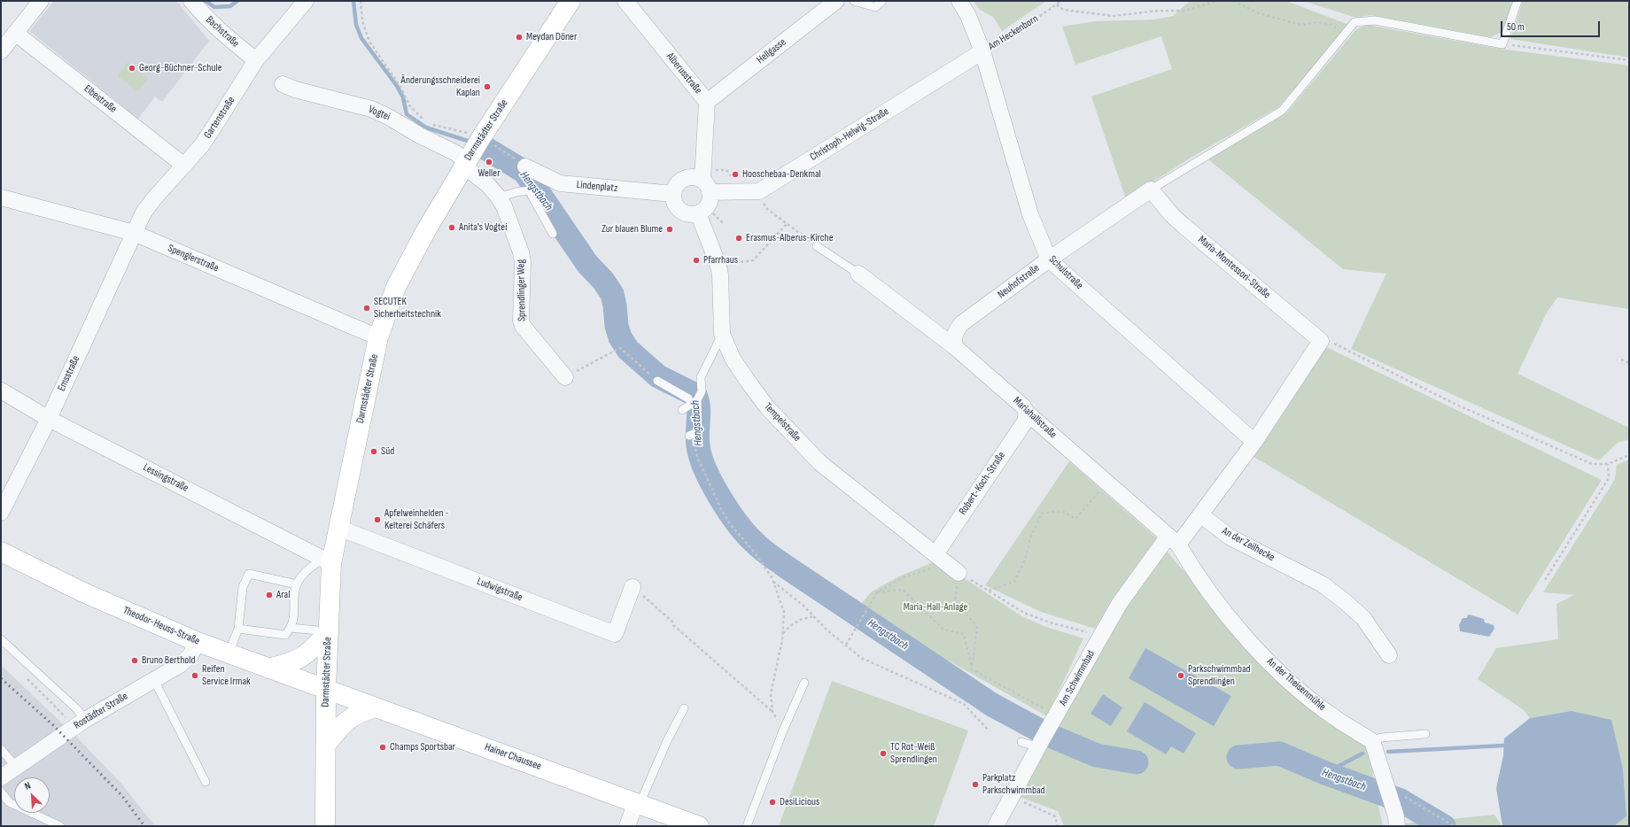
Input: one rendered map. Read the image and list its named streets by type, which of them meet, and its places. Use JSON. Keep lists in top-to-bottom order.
{
  "streets": {
    "street": [
      "Bachstraße",
      "Hellgasse",
      "Alberusstraße",
      "Elbestraße",
      "Vogtei",
      "Gartenstraße",
      "Darmstädter Straße",
      "Christoph-Helwig-Straße",
      "Lindenplatz",
      "Spenglerstraße",
      "Maria-Montessori-Straße",
      "Schulstraße",
      "Neuhofstraße",
      "Sprendlinger Weg",
      "Emsstraße",
      "Mariahallstraße",
      "Tempelstraße",
      "Lessingstraße",
      "Robert-Koch-Straße",
      "An der Zeilhecke",
      "Ludwigstraße",
      "Theodor-Heuss-Straße",
      "Am Schwimmbad",
      "An der Theisenmühle",
      "Rostädter Straße",
      "Hainer Chaussee"
    ],
    "path": ["Am Heckenborn"]
  },
  "crossings": [
    ["Bachstraße", "Gartenstraße"],
    ["Am Heckenborn", "Christoph-Helwig-Straße"],
    ["Am Heckenborn", "Schulstraße"],
    ["Hellgasse", "Alberusstraße"],
    ["Alberusstraße", "Christoph-Helwig-Straße"],
    ["Alberusstraße", "Lindenplatz"],
    ["Alberusstraße", "Tempelstraße"],
    ["Elbestraße", "Gartenstraße"],
    ["Vogtei", "Darmstädter Straße"],
    ["Vogtei", "Sprendlinger Weg"],
    ["Gartenstraße", "Spenglerstraße"],
    ["Gartenstraße", "Emsstraße"],
    ["Darmstädter Straße", "Spenglerstraße"],
    ["Darmstädter Straße", "Sprendlinger Weg"],
    ["Darmstädter Straße", "Lessingstraße"],
    ["Darmstädter Straße", "Ludwigstraße"],
    ["Darmstädter Straße", "Theodor-Heuss-Straße"],
    ["Darmstädter Straße", "Hainer Chaussee"],
    ["Christoph-Helwig-Straße", "Lindenplatz"],
    ["Christoph-Helwig-Straße", "Schulstraße"],
    ["Christoph-Helwig-Straße", "Tempelstraße"],
    ["Lindenplatz", "Tempelstraße"],
    ["Spenglerstraße", "Emsstraße"],
    ["Maria-Montessori-Straße", "Neuhofstraße"],
    ["Schulstraße", "Neuhofstraße"],
    ["Neuhofstraße", "Mariahallstraße"],
    ["Emsstraße", "Lessingstraße"],
    ["Mariahallstraße", "Robert-Koch-Straße"],
    ["Mariahallstraße", "Am Schwimmbad"],
    ["Mariahallstraße", "An der Theisenmühle"],
    ["Tempelstraße", "Robert-Koch-Straße"],
    ["Theodor-Heuss-Straße", "Rostädter Straße"],
    ["Theodor-Heuss-Straße", "Hainer Chaussee"],
    ["Am Schwimmbad", "An der Theisenmühle"]
  ],
  "water": ["Hengstbach"],
  "parks": ["Maria-Hall-Anlage"],
  "places": [
    "Meydan Döner",
    "Georg-Büchner-Schule",
    "Änderungsschneiderei Kaplan",
    "Weller",
    "Hooschebaa-Denkmal",
    "Anita's Vogtei",
    "Zur blauen Blume",
    "Erasmus-Alberus-Kirche",
    "Pfarrhaus",
    "SECUTEK Sicherheitstechnik",
    "Süd",
    "Apfelweinhelden - Kelterei Schäfers",
    "Aral",
    "Bruno Berthold",
    "Reifen Service Irmak",
    "Parkschwimmbad Sprendlingen",
    "Champs Sportsbar",
    "TC Rot-Weiß Sprendlingen",
    "Parkplatz Parkschwimmbad",
    "DesiLicious"
  ],
  "scale_bar": "50 m",
  "north": "top left"
}
